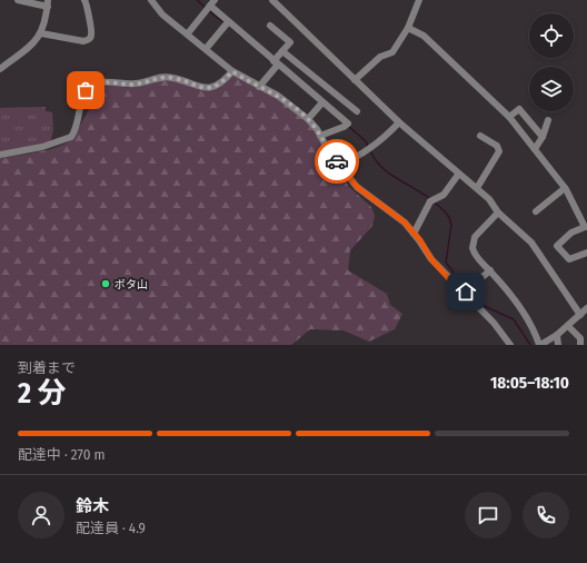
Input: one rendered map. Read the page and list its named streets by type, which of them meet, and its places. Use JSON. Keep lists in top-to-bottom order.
{
  "places": ["ボタ山"],
  "page": {
    "heading": ["2 分", "到着まで", "18:05–18:10"],
    "panel": ["鈴木", "配達員 · 4.9"],
    "bar": "配達中 · 270 m"
  }
}
